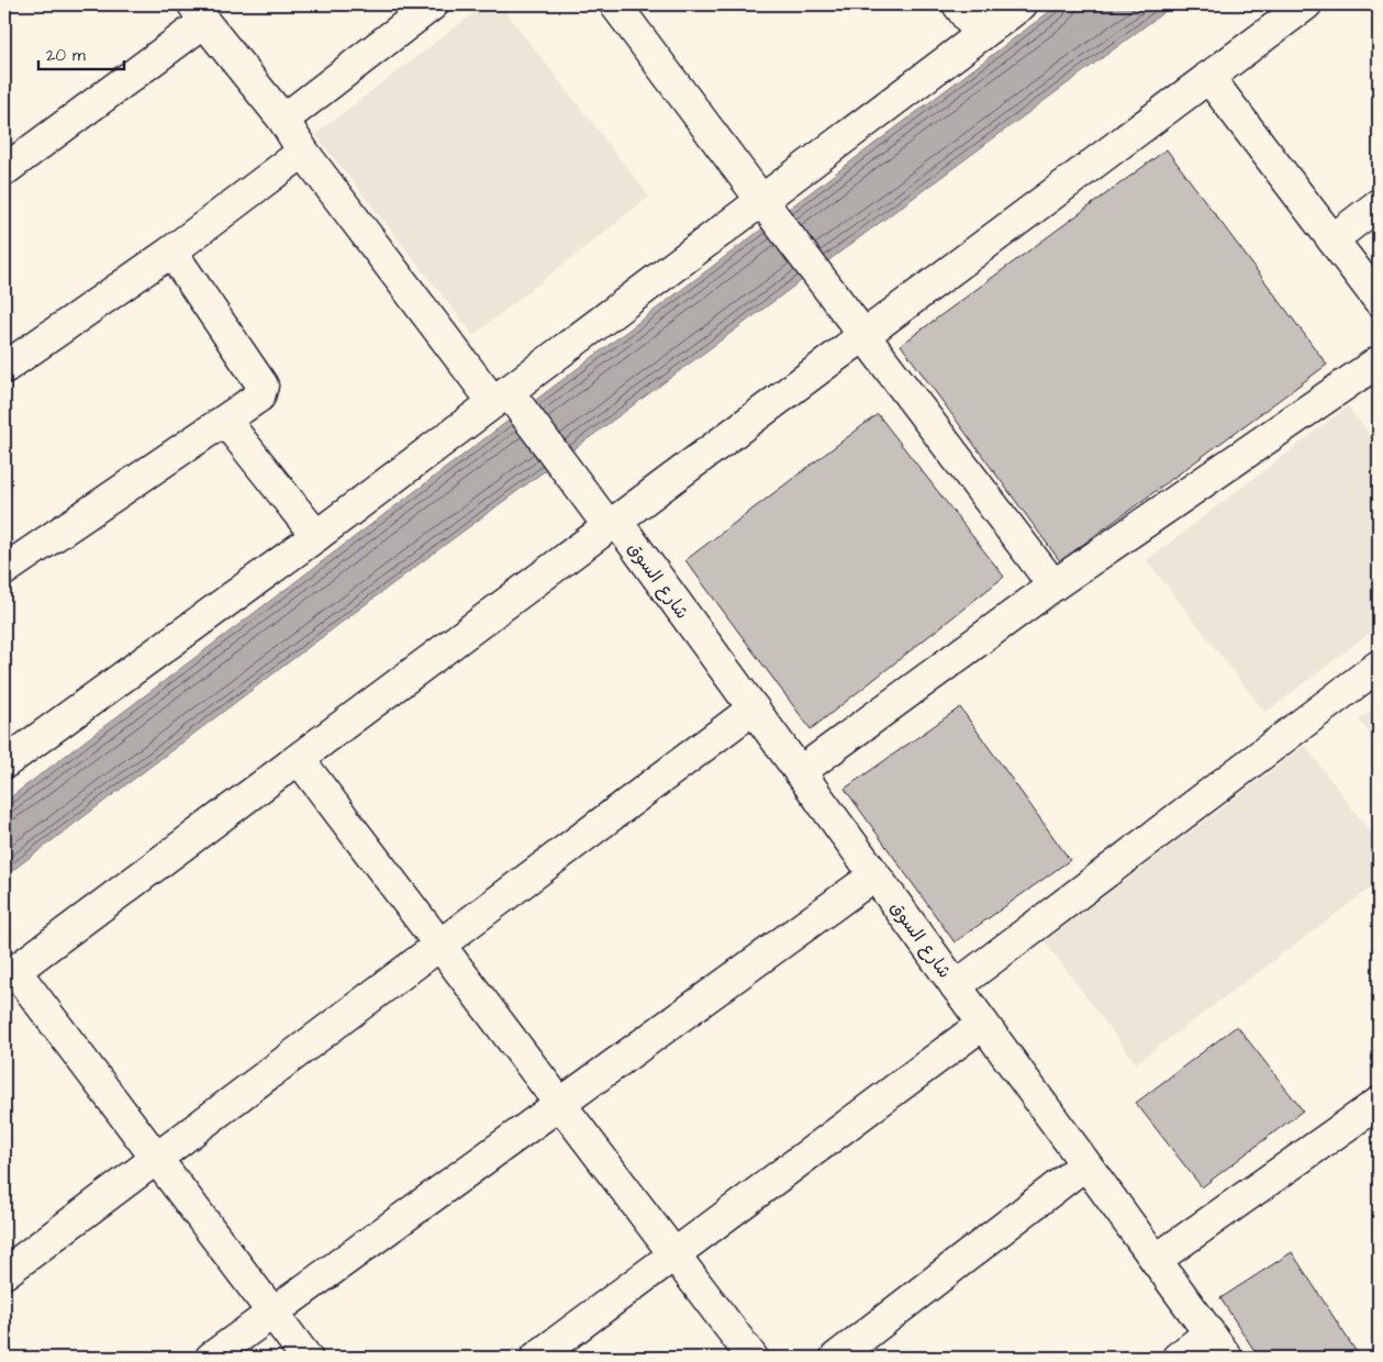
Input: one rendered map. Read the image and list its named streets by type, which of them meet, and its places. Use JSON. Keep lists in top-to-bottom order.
{
  "streets": {
    "street": ["شارع السوق"]
  },
  "scale_bar": "20 m"
}
